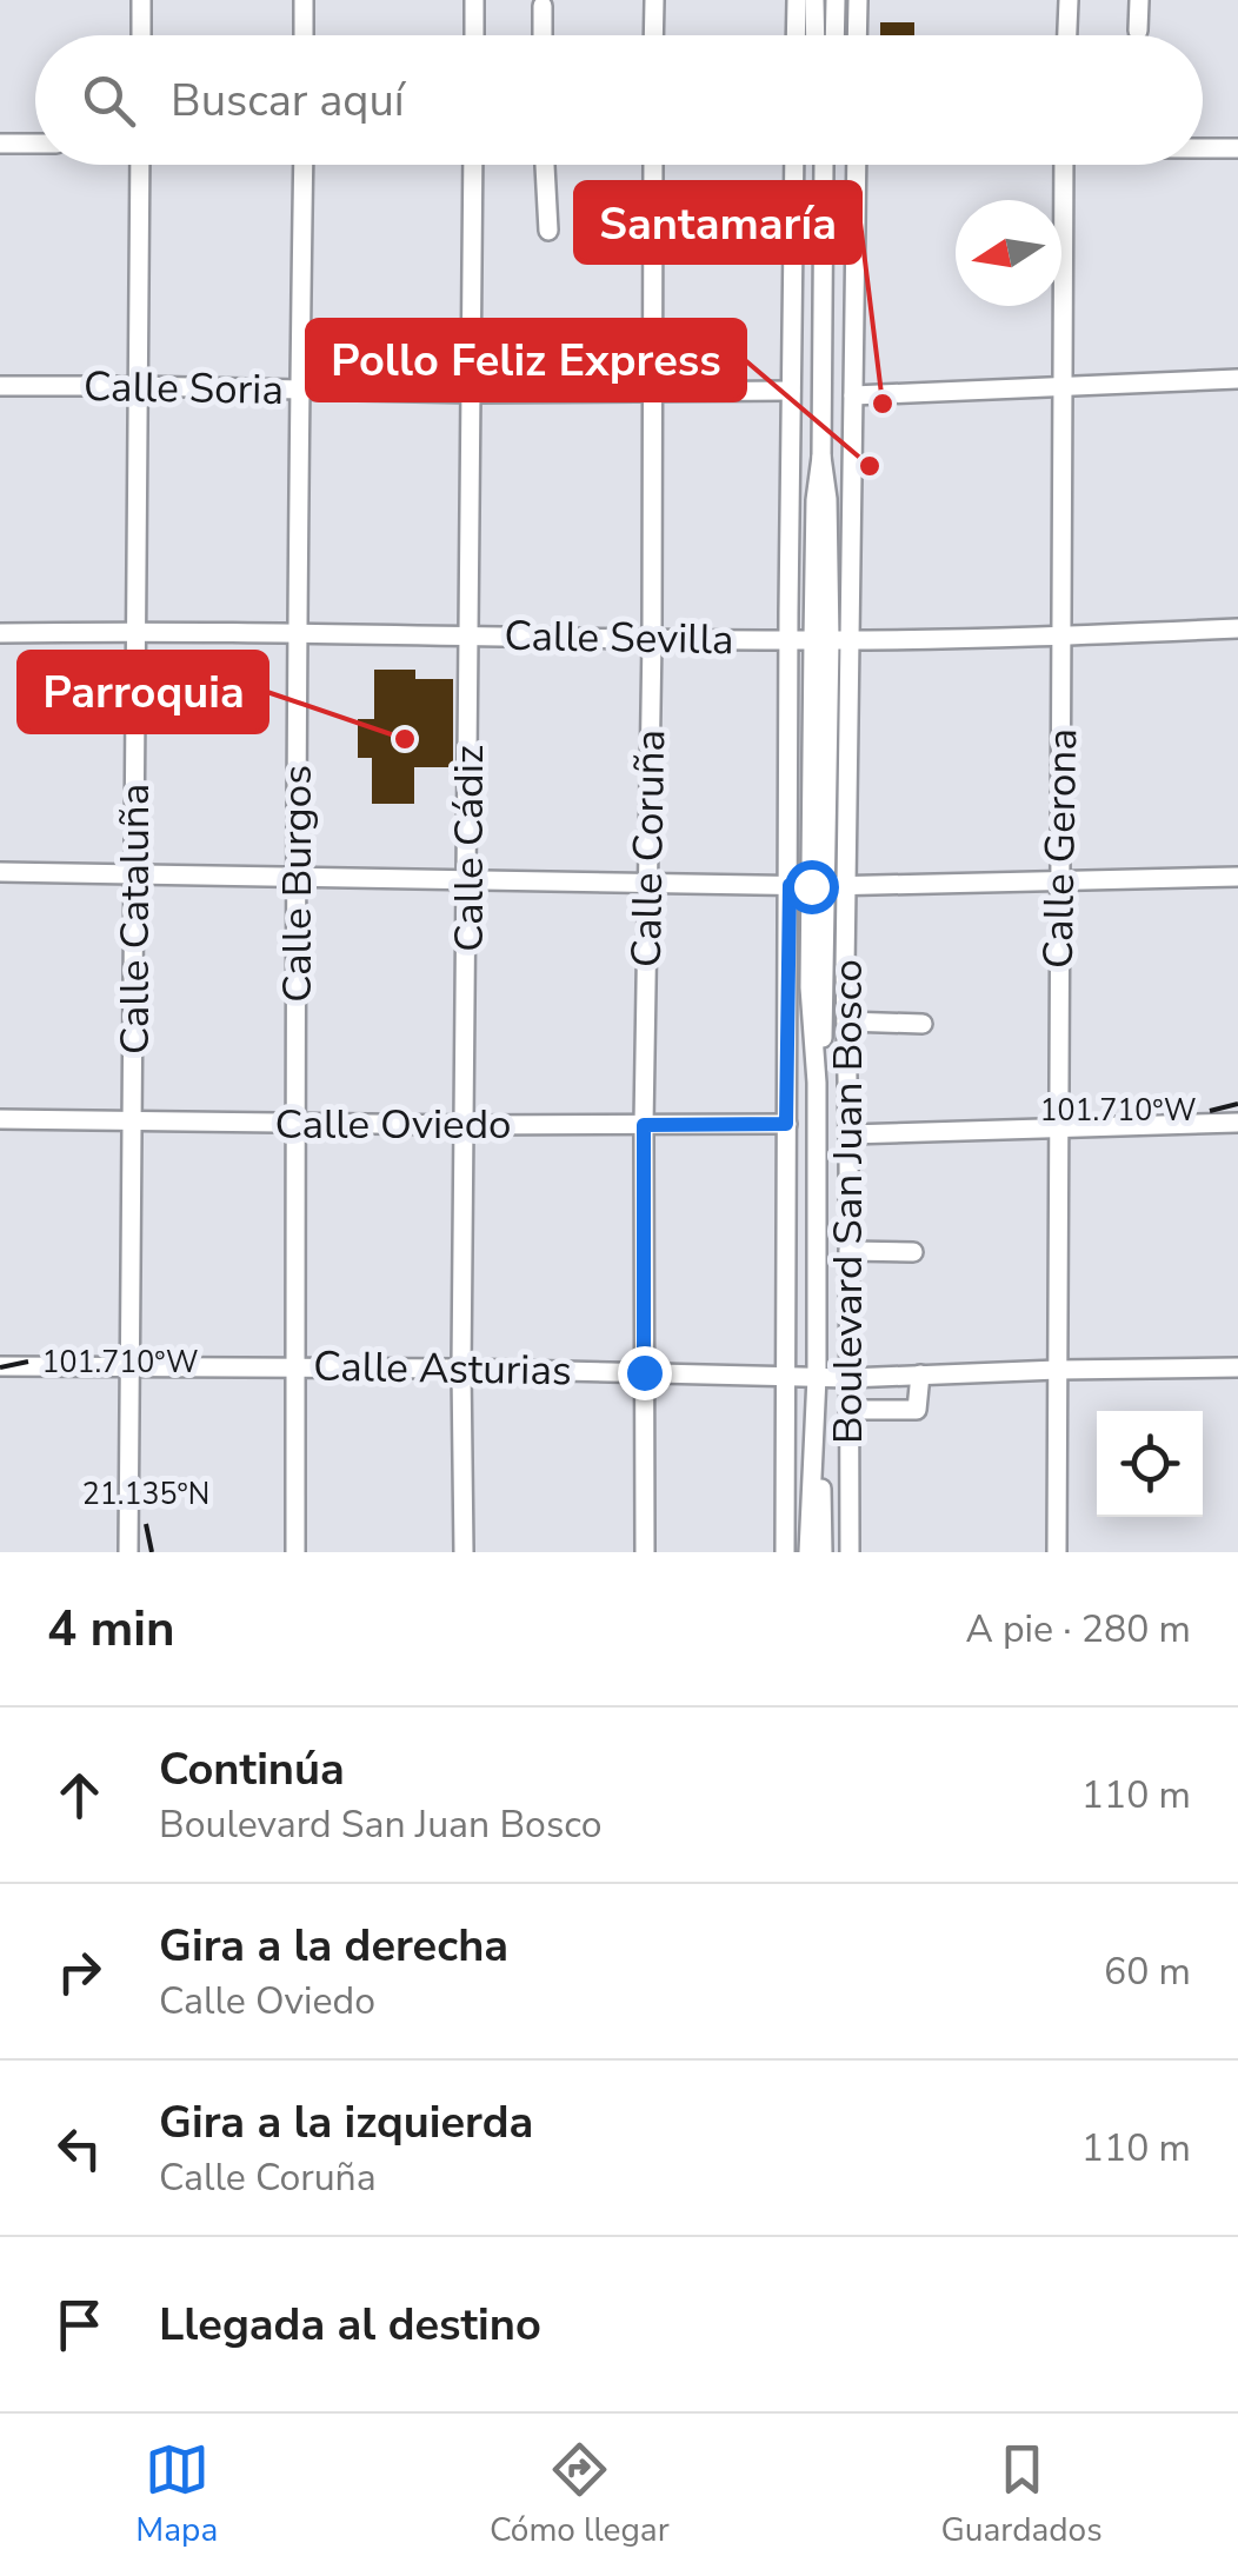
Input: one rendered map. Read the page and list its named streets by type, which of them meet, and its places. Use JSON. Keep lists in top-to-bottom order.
{
  "streets": {
    "street": [
      "Calle Soria",
      "Calle Sevilla",
      "Calle Cádiz",
      "Calle Coruña",
      "Calle Gerona",
      "Calle Burgos",
      "Calle Cataluña",
      "Calle Oviedo",
      "Boulevard San Juan Bosco",
      "Calle Asturias"
    ]
  },
  "crossings": [
    ["Calle Soria", "Calle Cádiz"],
    ["Calle Soria", "Calle Coruña"],
    ["Calle Soria", "Calle Burgos"],
    ["Calle Soria", "Calle Cataluña"],
    ["Calle Soria", "Boulevard San Juan Bosco"],
    ["Calle Sevilla", "Calle Cádiz"],
    ["Calle Sevilla", "Calle Coruña"],
    ["Calle Sevilla", "Calle Gerona"],
    ["Calle Sevilla", "Calle Burgos"],
    ["Calle Sevilla", "Calle Cataluña"],
    ["Calle Sevilla", "Boulevard San Juan Bosco"],
    ["Calle Cádiz", "Calle Oviedo"],
    ["Calle Cádiz", "Calle Asturias"],
    ["Calle Coruña", "Calle Oviedo"],
    ["Calle Coruña", "Calle Asturias"],
    ["Calle Gerona", "Calle Asturias"],
    ["Calle Burgos", "Calle Oviedo"],
    ["Calle Burgos", "Calle Asturias"],
    ["Calle Cataluña", "Calle Oviedo"],
    ["Calle Cataluña", "Calle Asturias"],
    ["Calle Oviedo", "Boulevard San Juan Bosco"],
    ["Boulevard San Juan Bosco", "Calle Asturias"]
  ],
  "places": ["Santamaría", "Pollo Feliz Express", "Parroquia"],
  "north": "left",
  "page": {
    "search": "Buscar aquí",
    "heading": ["4 min", "A pie · 280 m"],
    "list": [
      ["Continúa", "Boulevard San Juan Bosco", "110 m"],
      ["Gira a la derecha", "Calle Oviedo", "60 m"],
      ["Gira a la izquierda", "Calle Coruña", "110 m"],
      "Llegada al destino"
    ],
    "nav": ["Mapa", "Cómo llegar", "Guardados"]
  },
  "coordinates": ["101.710°W", "21.135°N"]
}
